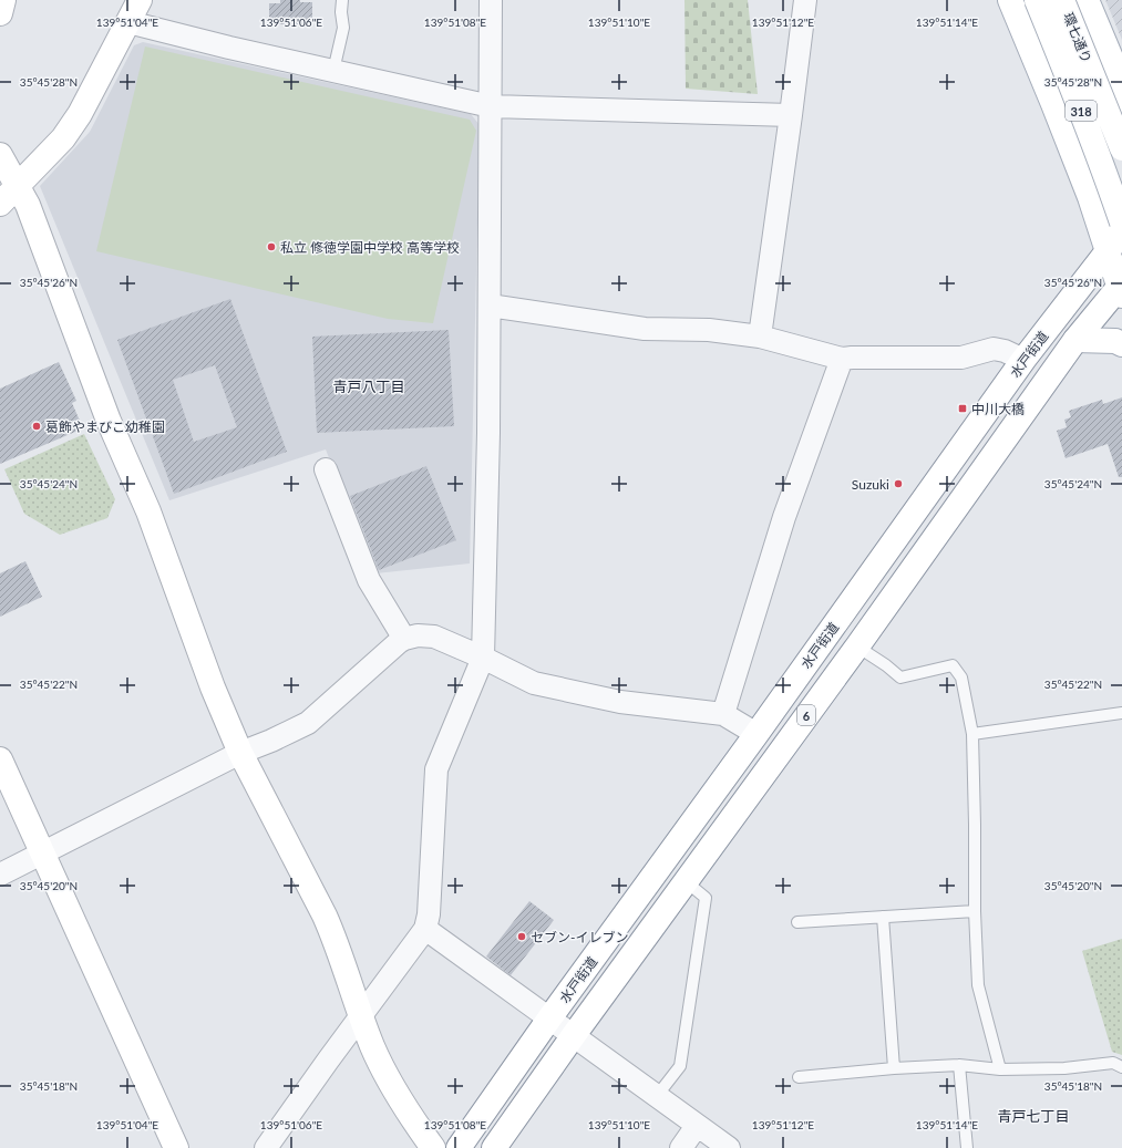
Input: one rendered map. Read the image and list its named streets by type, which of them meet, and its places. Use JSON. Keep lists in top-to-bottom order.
{
  "streets": {
    "main road": [
      "環七通り",
      "318",
      "水戸街道",
      "6"
    ]
  },
  "districts": ["青戸八丁目", "青戸七丁目"],
  "places": {
    "other": [
      "私立 修徳学園中学校 高等学校",
      "葛飾やまびこ幼稚園",
      "Suzuki",
      "セブン-イレブン"
    ],
    "transit": ["中川大橋"]
  },
  "coordinates": [
    "139°51'04\"E",
    "139°51'06\"E",
    "139°51'08\"E",
    "139°51'10\"E",
    "139°51'12\"E",
    "139°51'14\"E",
    "35°45'28\"N",
    "35°45'26\"N",
    "35°45'24\"N",
    "35°45'22\"N",
    "35°45'20\"N",
    "35°45'18\"N"
  ]
}
